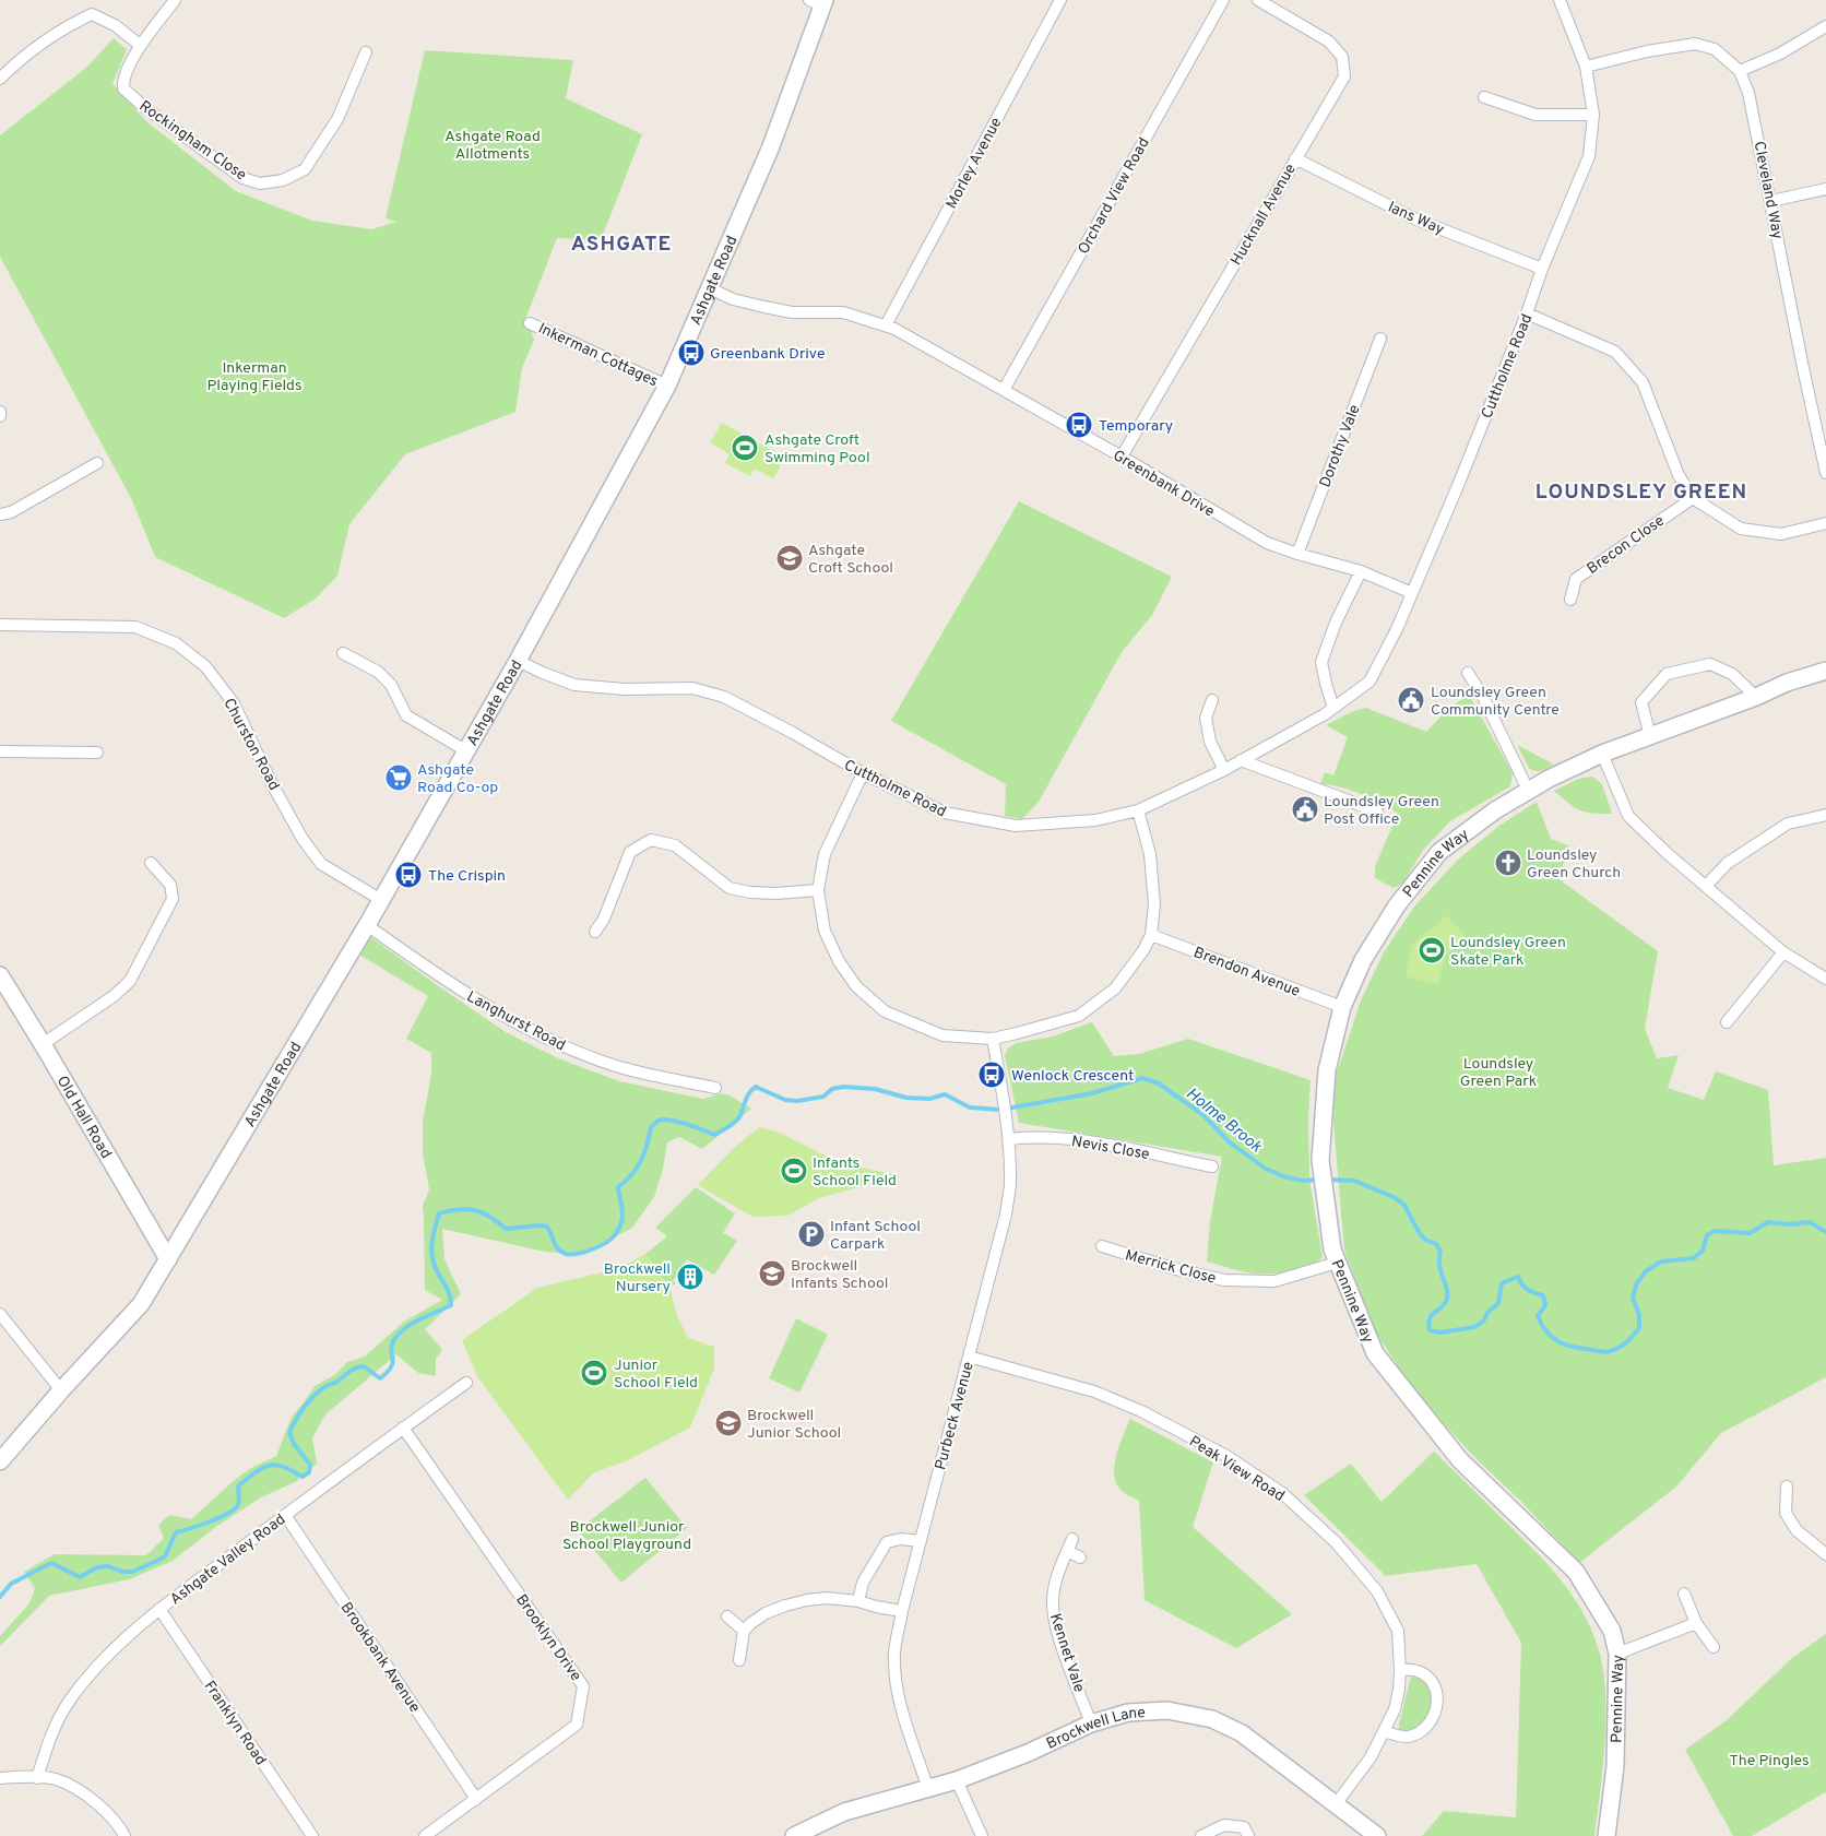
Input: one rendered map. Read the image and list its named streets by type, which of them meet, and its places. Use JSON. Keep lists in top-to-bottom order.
{
  "streets": {
    "street": [
      "Rockingham Close",
      "Morley Avenue",
      "Cleveland Way",
      "Orchard View Road",
      "Hucknall Avenue",
      "Ians Way",
      "Ashgate Road",
      "Inkerman Cottages",
      "Cuttholme Road",
      "Dorothy Vale",
      "Greenbank Drive",
      "Brecon Close",
      "Churston Road",
      "Pennine Way",
      "Brendon Avenue",
      "Langhurst Road",
      "Old Hall Road",
      "Nevis Close",
      "Merrick Close",
      "Purbeck Avenue",
      "Peak View Road",
      "Ashgate Valley Road",
      "Brooklyn Drive",
      "Kennet Vale",
      "Brookbank Avenue",
      "Franklyn Road",
      "Brockwell Lane"
    ]
  },
  "crossings": [
    ["Morley Avenue", "Greenbank Drive"],
    ["Cleveland Way", "Cuttholme Road"],
    ["Orchard View Road", "Greenbank Drive"],
    ["Hucknall Avenue", "Ians Way"],
    ["Hucknall Avenue", "Greenbank Drive"],
    ["Ians Way", "Cuttholme Road"],
    ["Ashgate Road", "Inkerman Cottages"],
    ["Ashgate Road", "Cuttholme Road"],
    ["Ashgate Road", "Greenbank Drive"],
    ["Ashgate Road", "Churston Road"],
    ["Ashgate Road", "Langhurst Road"],
    ["Ashgate Road", "Old Hall Road"],
    ["Cuttholme Road", "Greenbank Drive"],
    ["Dorothy Vale", "Greenbank Drive"],
    ["Pennine Way", "Brendon Avenue"],
    ["Pennine Way", "Merrick Close"],
    ["Nevis Close", "Purbeck Avenue"],
    ["Purbeck Avenue", "Peak View Road"],
    ["Purbeck Avenue", "Brockwell Lane"],
    ["Peak View Road", "Brockwell Lane"],
    ["Ashgate Valley Road", "Brooklyn Drive"],
    ["Ashgate Valley Road", "Brookbank Avenue"],
    ["Ashgate Valley Road", "Franklyn Road"],
    ["Brooklyn Drive", "Brookbank Avenue"],
    ["Kennet Vale", "Brockwell Lane"]
  ],
  "districts": ["ASHGATE", "LOUNDSLEY GREEN"],
  "water": ["Holme Brook"],
  "parks": [
    "Ashgate Road Allotments",
    "Inkerman Playing Fields",
    "Loundsley Green Park",
    "Brockwell Junior School Playground",
    "The Pingles"
  ],
  "places": {
    "bus stop": [
      "Greenbank Drive",
      "Temporary",
      "The Crispin",
      "Wenlock Crescent"
    ],
    "sports": [
      "Ashgate Croft Swimming Pool",
      "Loundsley Green Skate Park",
      "Infants School FIeld",
      "Junior School FIeld"
    ],
    "school or university": ["Ashgate Croft School", "Brockwell Infants School", "Brockwell Junior School"],
    "public building": ["Loundsley Green Community Centre", "Loundsley Green Post Office"],
    "supermarket": ["Ashgate Road Co-op"],
    "church": ["Loundsley Green Church"],
    "parking": ["Infant School Carpark"],
    "building": ["Brockwell Nursery"]
  }
}
